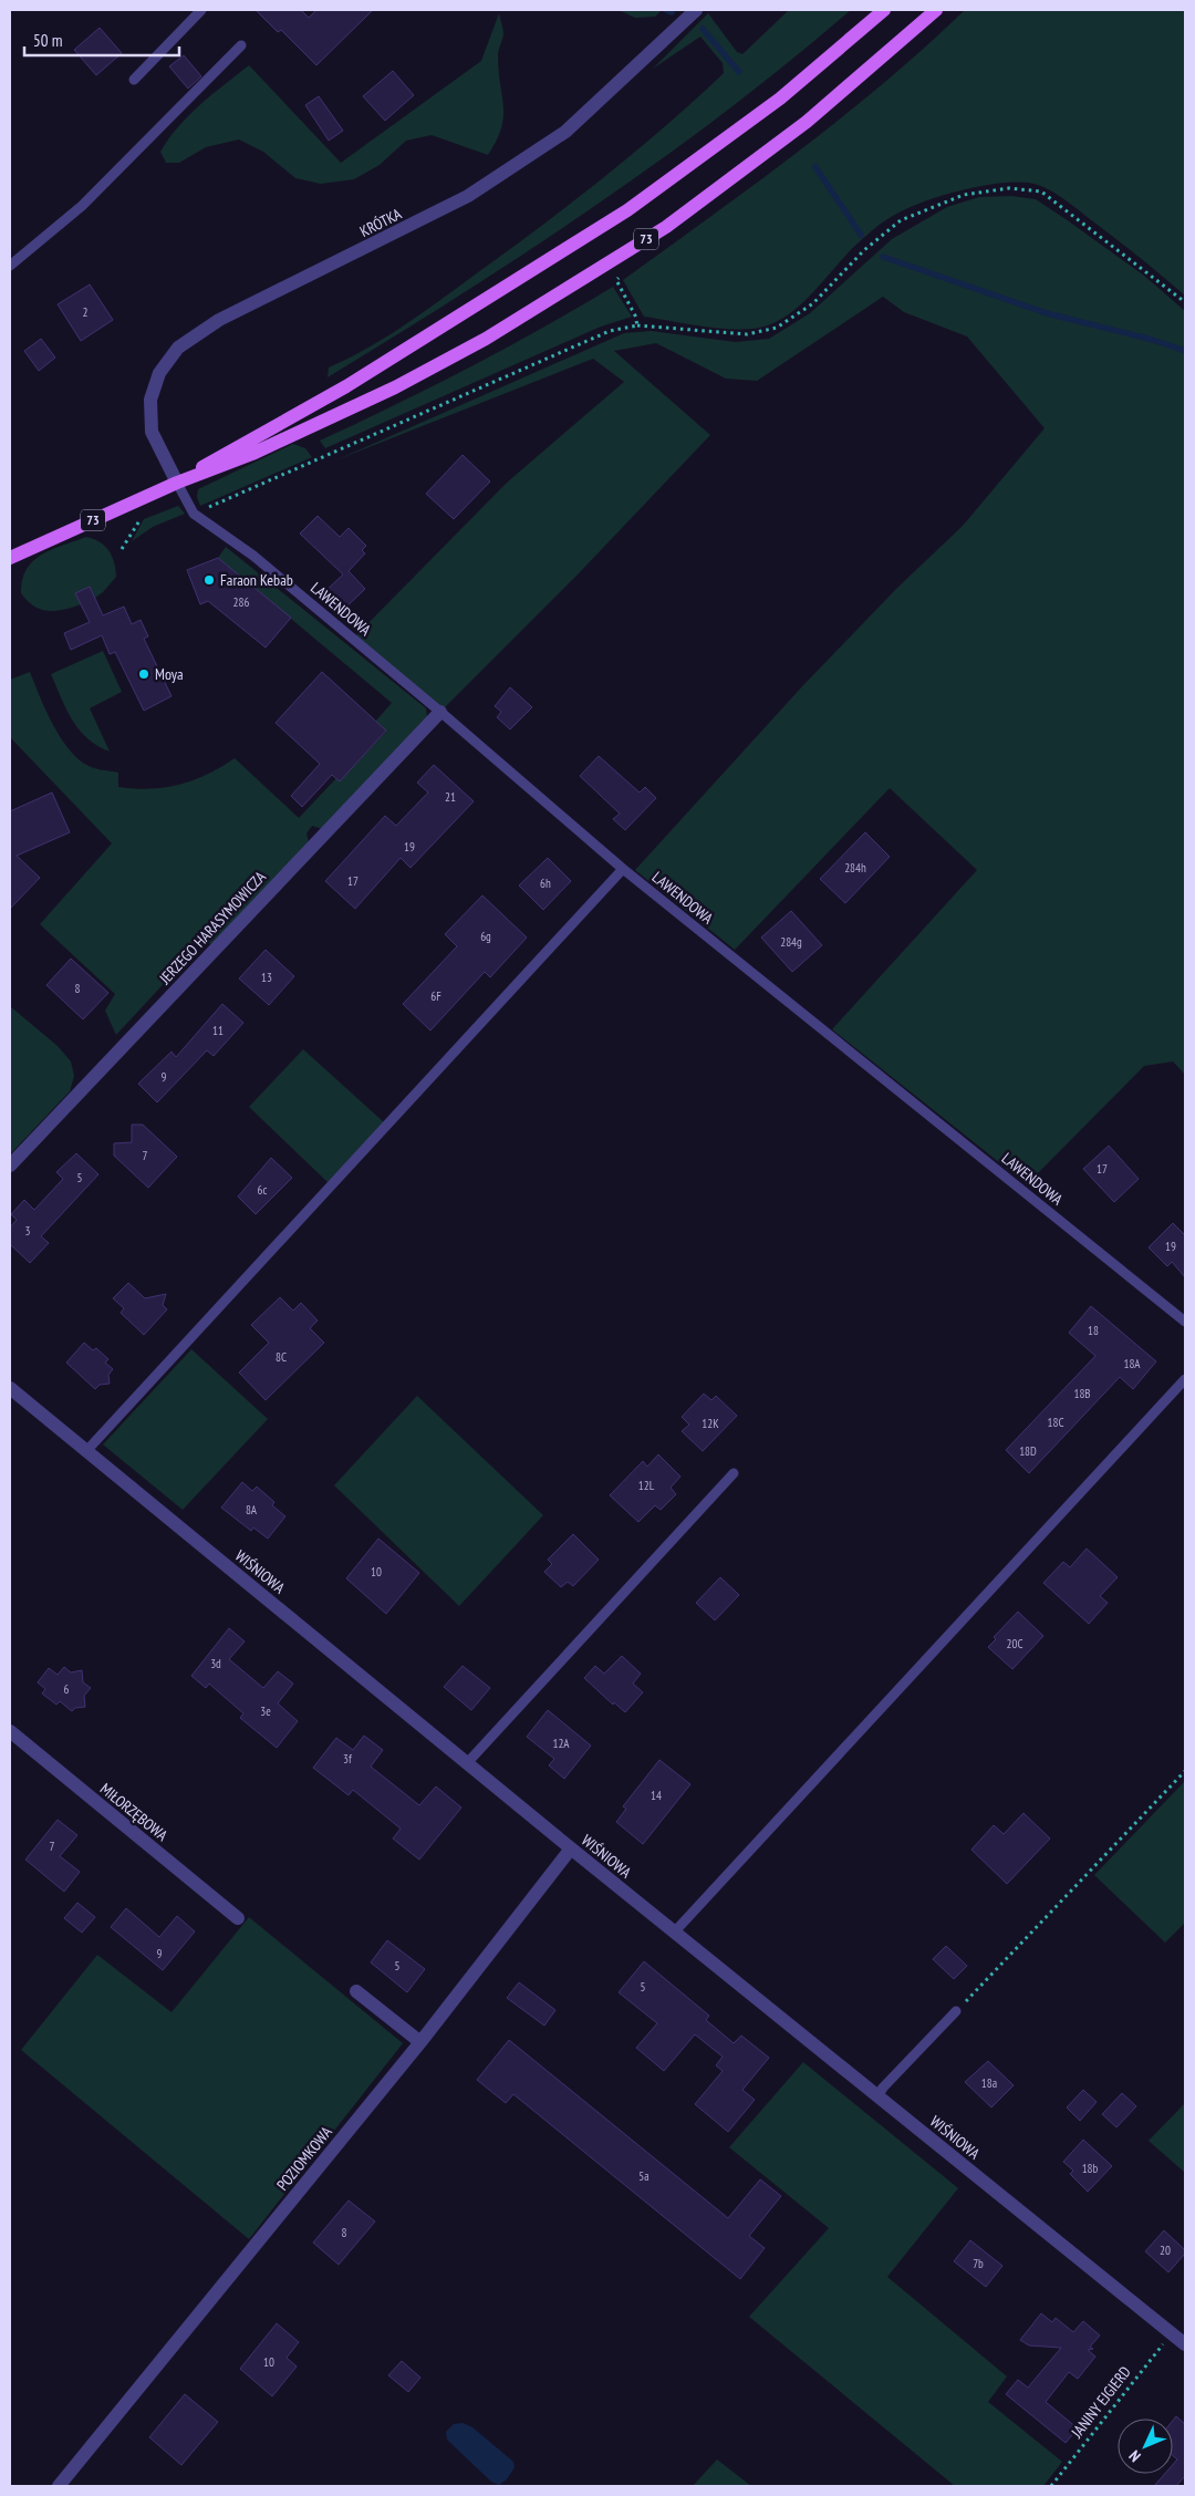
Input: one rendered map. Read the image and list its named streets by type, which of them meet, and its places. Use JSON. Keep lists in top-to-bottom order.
{
  "streets": {
    "main road": ["73"],
    "street": [
      "KRÓTKA",
      "JERZEGO HARASYMOWICZA",
      "WIŚNIOWA",
      "MIŁORZĘBOWA",
      "POZIOMKOWA"
    ],
    "lane": ["LAWENDOWA"],
    "path": ["JANINY EJGIERD"]
  },
  "crossings": [
    ["KRÓTKA", "73"],
    ["KRÓTKA", "LAWENDOWA"],
    ["73", "LAWENDOWA"],
    ["LAWENDOWA", "JERZEGO HARASYMOWICZA"],
    ["WIŚNIOWA", "POZIOMKOWA"],
    ["WIŚNIOWA", "JANINY EJGIERD"]
  ],
  "places": ["Faraon Kebab", "Moya"],
  "house_numbers": [
    "2",
    "286",
    "21",
    "19",
    "284h",
    "17",
    "6h",
    "6g",
    "284g",
    "13",
    "8",
    "6F",
    "11",
    "9",
    "7",
    "17",
    "5",
    "6c",
    "3",
    "19",
    "18",
    "8C",
    "18A",
    "18B",
    "18C",
    "12K",
    "18D",
    "12L",
    "8A",
    "10",
    "20C",
    "3d",
    "6",
    "3e",
    "12A",
    "3f",
    "14",
    "7",
    "9",
    "5",
    "5",
    "18a",
    "18b",
    "5a",
    "8",
    "20",
    "7b",
    "10"
  ],
  "scale_bar": "50 m",
  "north": "bottom left"
}
